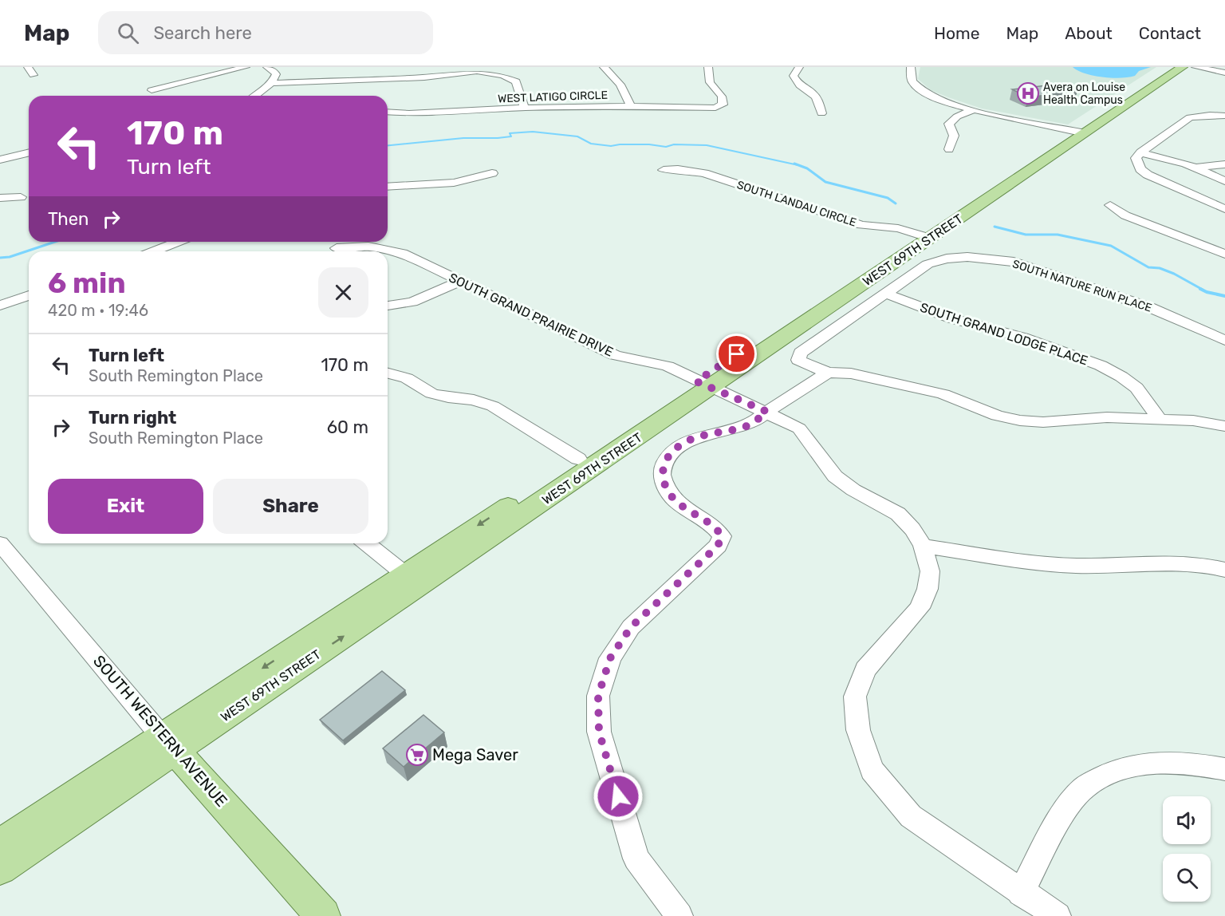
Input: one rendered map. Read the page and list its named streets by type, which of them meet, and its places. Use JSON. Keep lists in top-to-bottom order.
{
  "streets": {
    "main road": ["WEST 69TH STREET", "SOUTH WESTERN AVENUE"],
    "street": [
      "WEST LATIGO CIRCLE",
      "SOUTH LANDAU CIRCLE",
      "SOUTH NATURE RUN PLACE",
      "SOUTH GRAND PRAIRIE DRIVE",
      "SOUTH GRAND LODGE PLACE"
    ]
  },
  "crossings": [
    ["SOUTH LANDAU CIRCLE", "WEST 69TH STREET"],
    ["WEST 69TH STREET", "SOUTH GRAND PRAIRIE DRIVE"],
    ["WEST 69TH STREET", "SOUTH WESTERN AVENUE"],
    ["SOUTH NATURE RUN PLACE", "SOUTH GRAND LODGE PLACE"]
  ],
  "places": {
    "hospital": ["Avera on Louise Health Campus"],
    "supermarket": ["Mega Saver"]
  },
  "page": {
    "header": "Map",
    "search": "Search here",
    "nav": [
      "Home",
      "Map",
      "About",
      "Contact"
    ],
    "turn": ["170 m", "Turn left"],
    "then": "Then",
    "heading": ["6 min", "420 m · 19:46"],
    "list": [
      {
        "name": "Turn left",
        "note": "South Remington Place",
        "value": "170 m"
      },
      {
        "name": "Turn right",
        "note": "South Remington Place",
        "value": "60 m"
      }
    ],
    "buttons": ["Exit", "Share"]
  }
}
